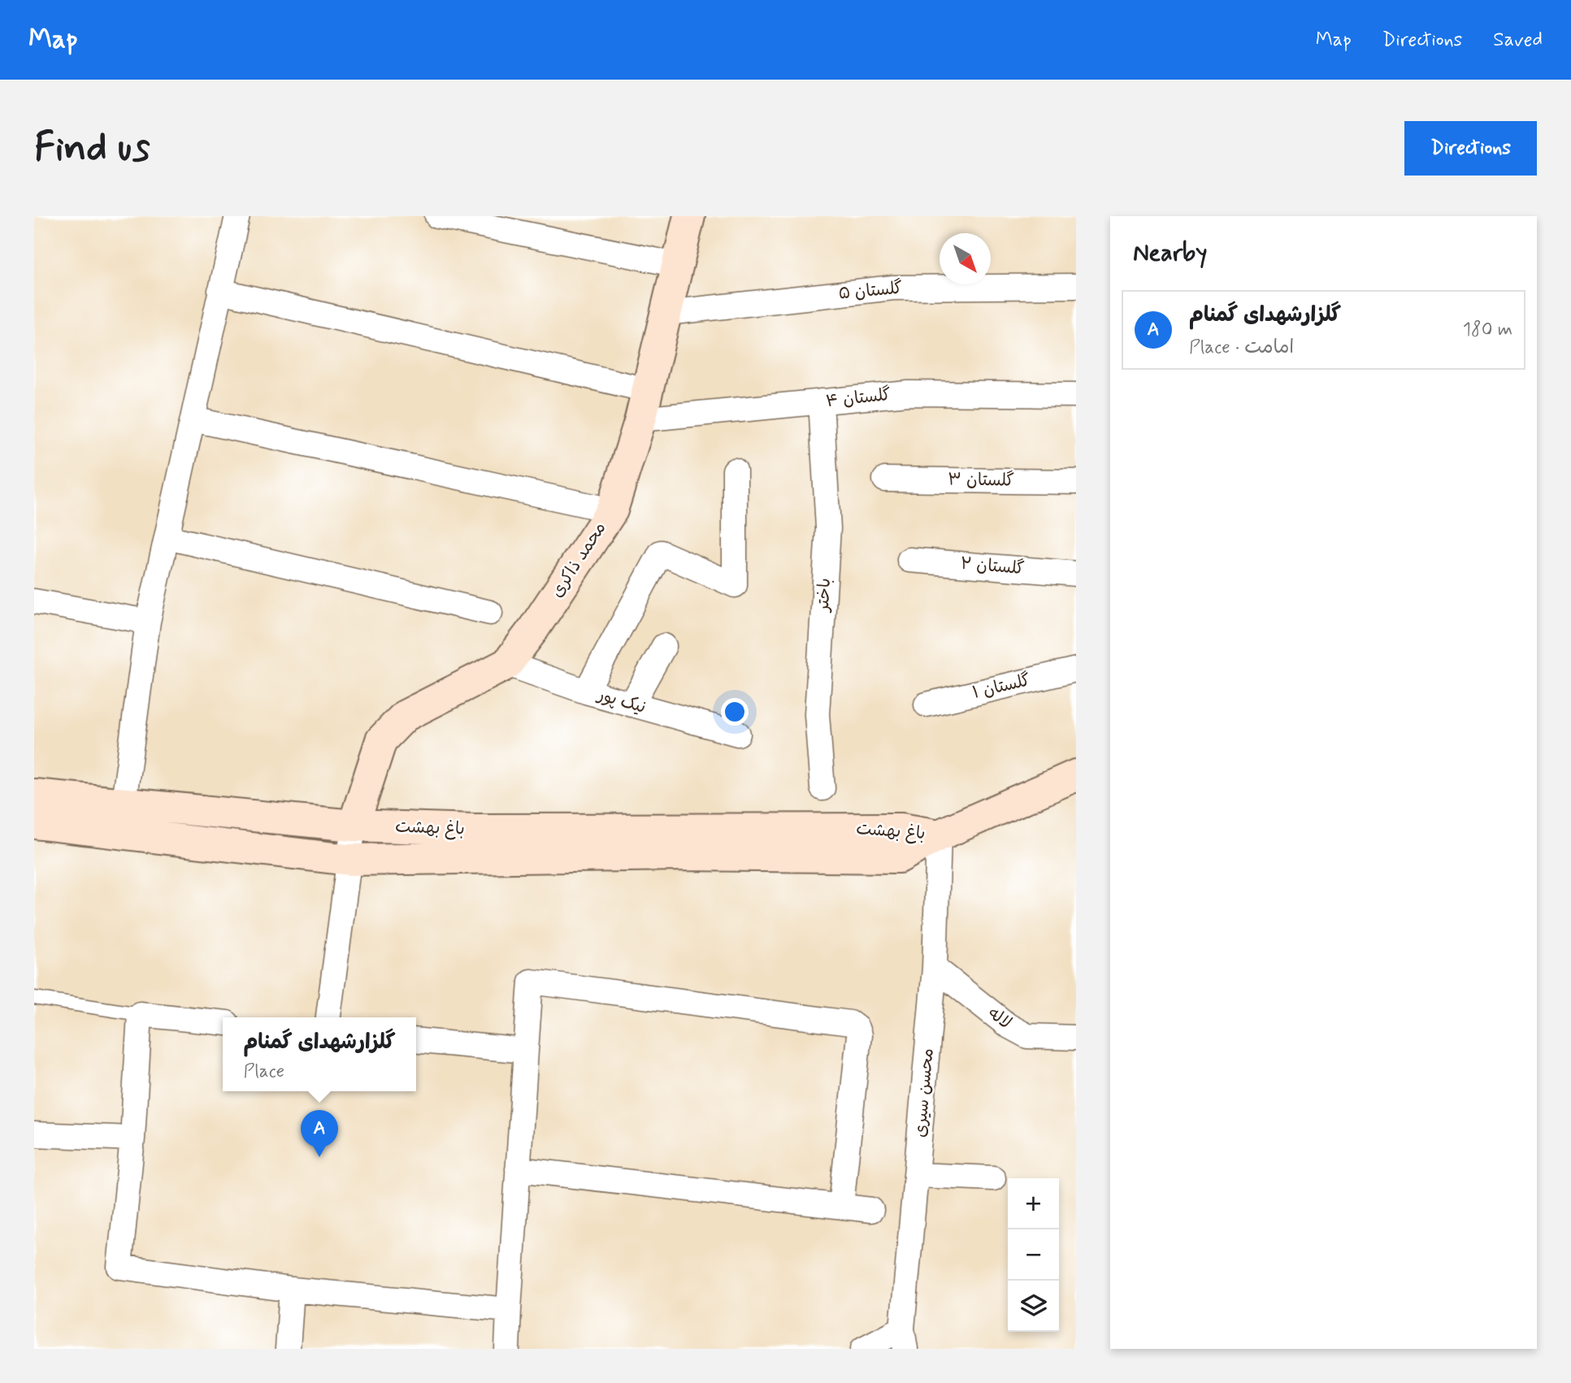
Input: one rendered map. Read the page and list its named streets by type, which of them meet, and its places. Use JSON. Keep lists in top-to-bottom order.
{
  "streets": {
    "street": [
      "گلستان ۵",
      "گلستان ۴",
      "گلستان ۳",
      "محمد ذاکری",
      "گلستان ۲",
      "باختر",
      "گلستان ۱",
      "نیک پور",
      "باغ بهشت",
      "لاله",
      "محسن سیری"
    ]
  },
  "crossings": [
    ["گلستان ۵", "محمد ذاکری"],
    ["گلستان ۴", "محمد ذاکری"],
    ["گلستان ۴", "باختر"],
    ["محمد ذاکری", "نیک پور"],
    ["محمد ذاکری", "باغ بهشت"],
    ["باغ بهشت", "محسن سیری"],
    ["لاله", "محسن سیری"]
  ],
  "north": "bottom right",
  "page": {
    "header": "Map",
    "nav": ["Map", "Directions", "Saved"],
    "buttons": "Directions",
    "title": "Find us",
    "heading": "Nearby",
    "list": [
      {
        "mark": "A",
        "name": "گلزارشهدای گمنام",
        "note": "Place · امامت",
        "value": "180 m"
      }
    ],
    "popup": ["گلزارشهدای گمنام", "Place"],
    "pins": "A",
    "map_buttons": ["+", "−"]
  }
}
